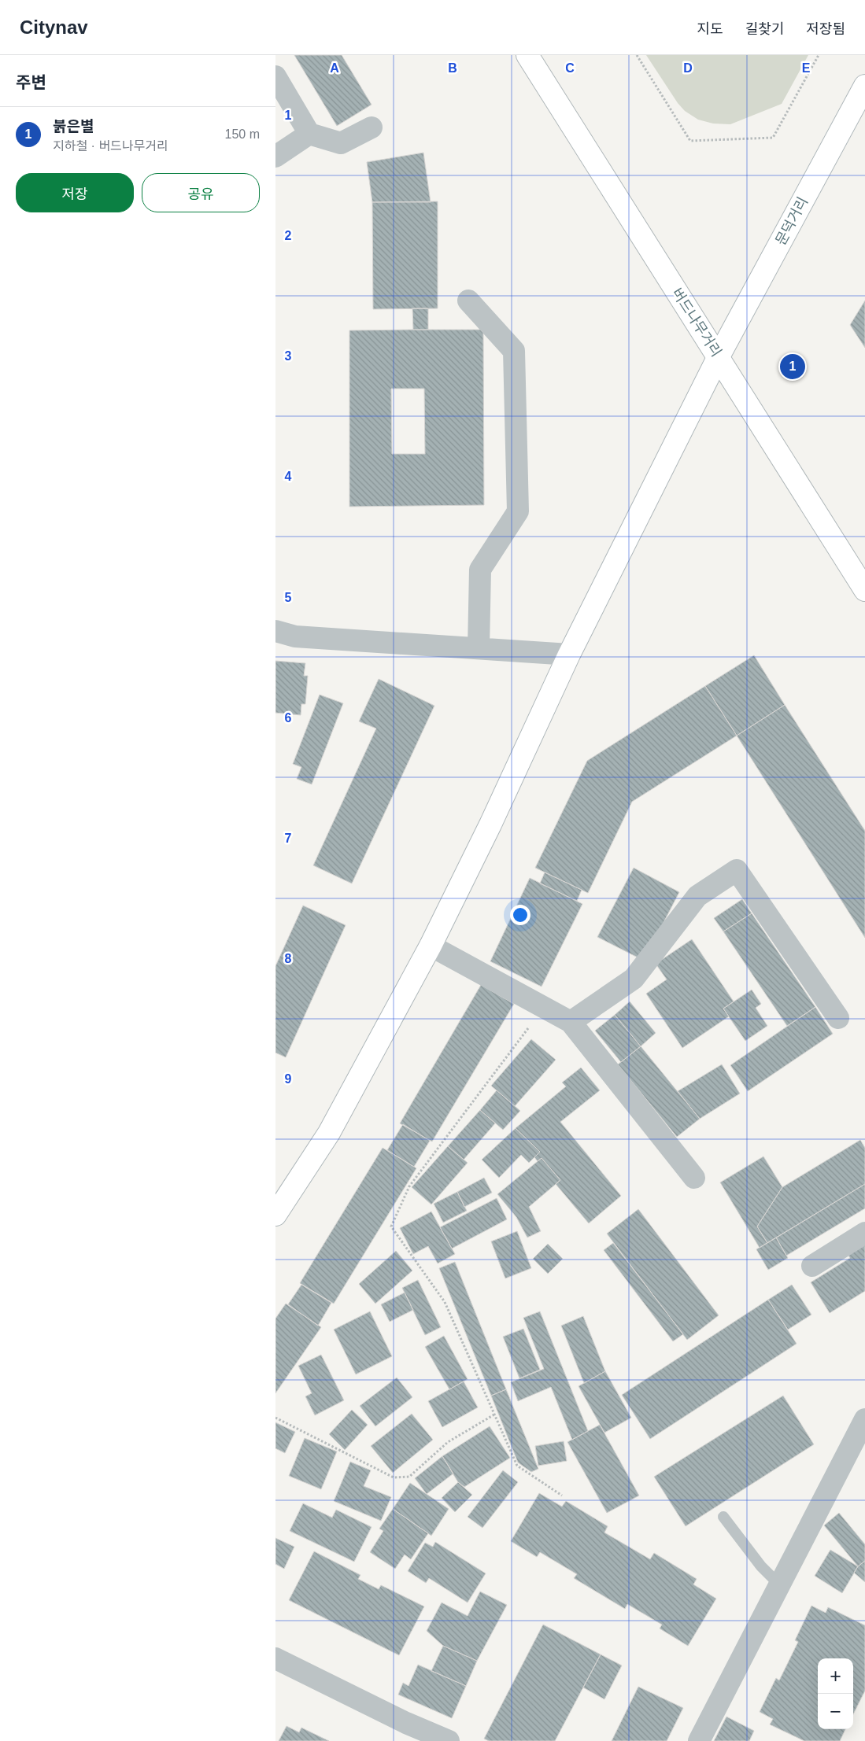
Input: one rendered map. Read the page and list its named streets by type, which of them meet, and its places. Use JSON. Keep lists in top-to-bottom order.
{
  "streets": {
    "main road": ["문덕거리", "버드나무거리"]
  },
  "crossings": [
    ["문덕거리", "버드나무거리"]
  ],
  "page": {
    "header": "Citynav",
    "nav": ["지도", "길찾기", "저장됨"],
    "heading": "주변",
    "list": [
      {
        "mark": "1",
        "name": "붉은별",
        "note": "지하철 · 버드나무거리",
        "value": "150 m"
      }
    ],
    "buttons": ["저장", "공유"],
    "pins": "1",
    "map_buttons": ["+", "−"]
  },
  "grid": {
    "columns": [
      "A",
      "B",
      "C",
      "D",
      "E"
    ],
    "rows": [
      "1",
      "2",
      "3",
      "4",
      "5",
      "6",
      "7",
      "8",
      "9"
    ]
  }
}
